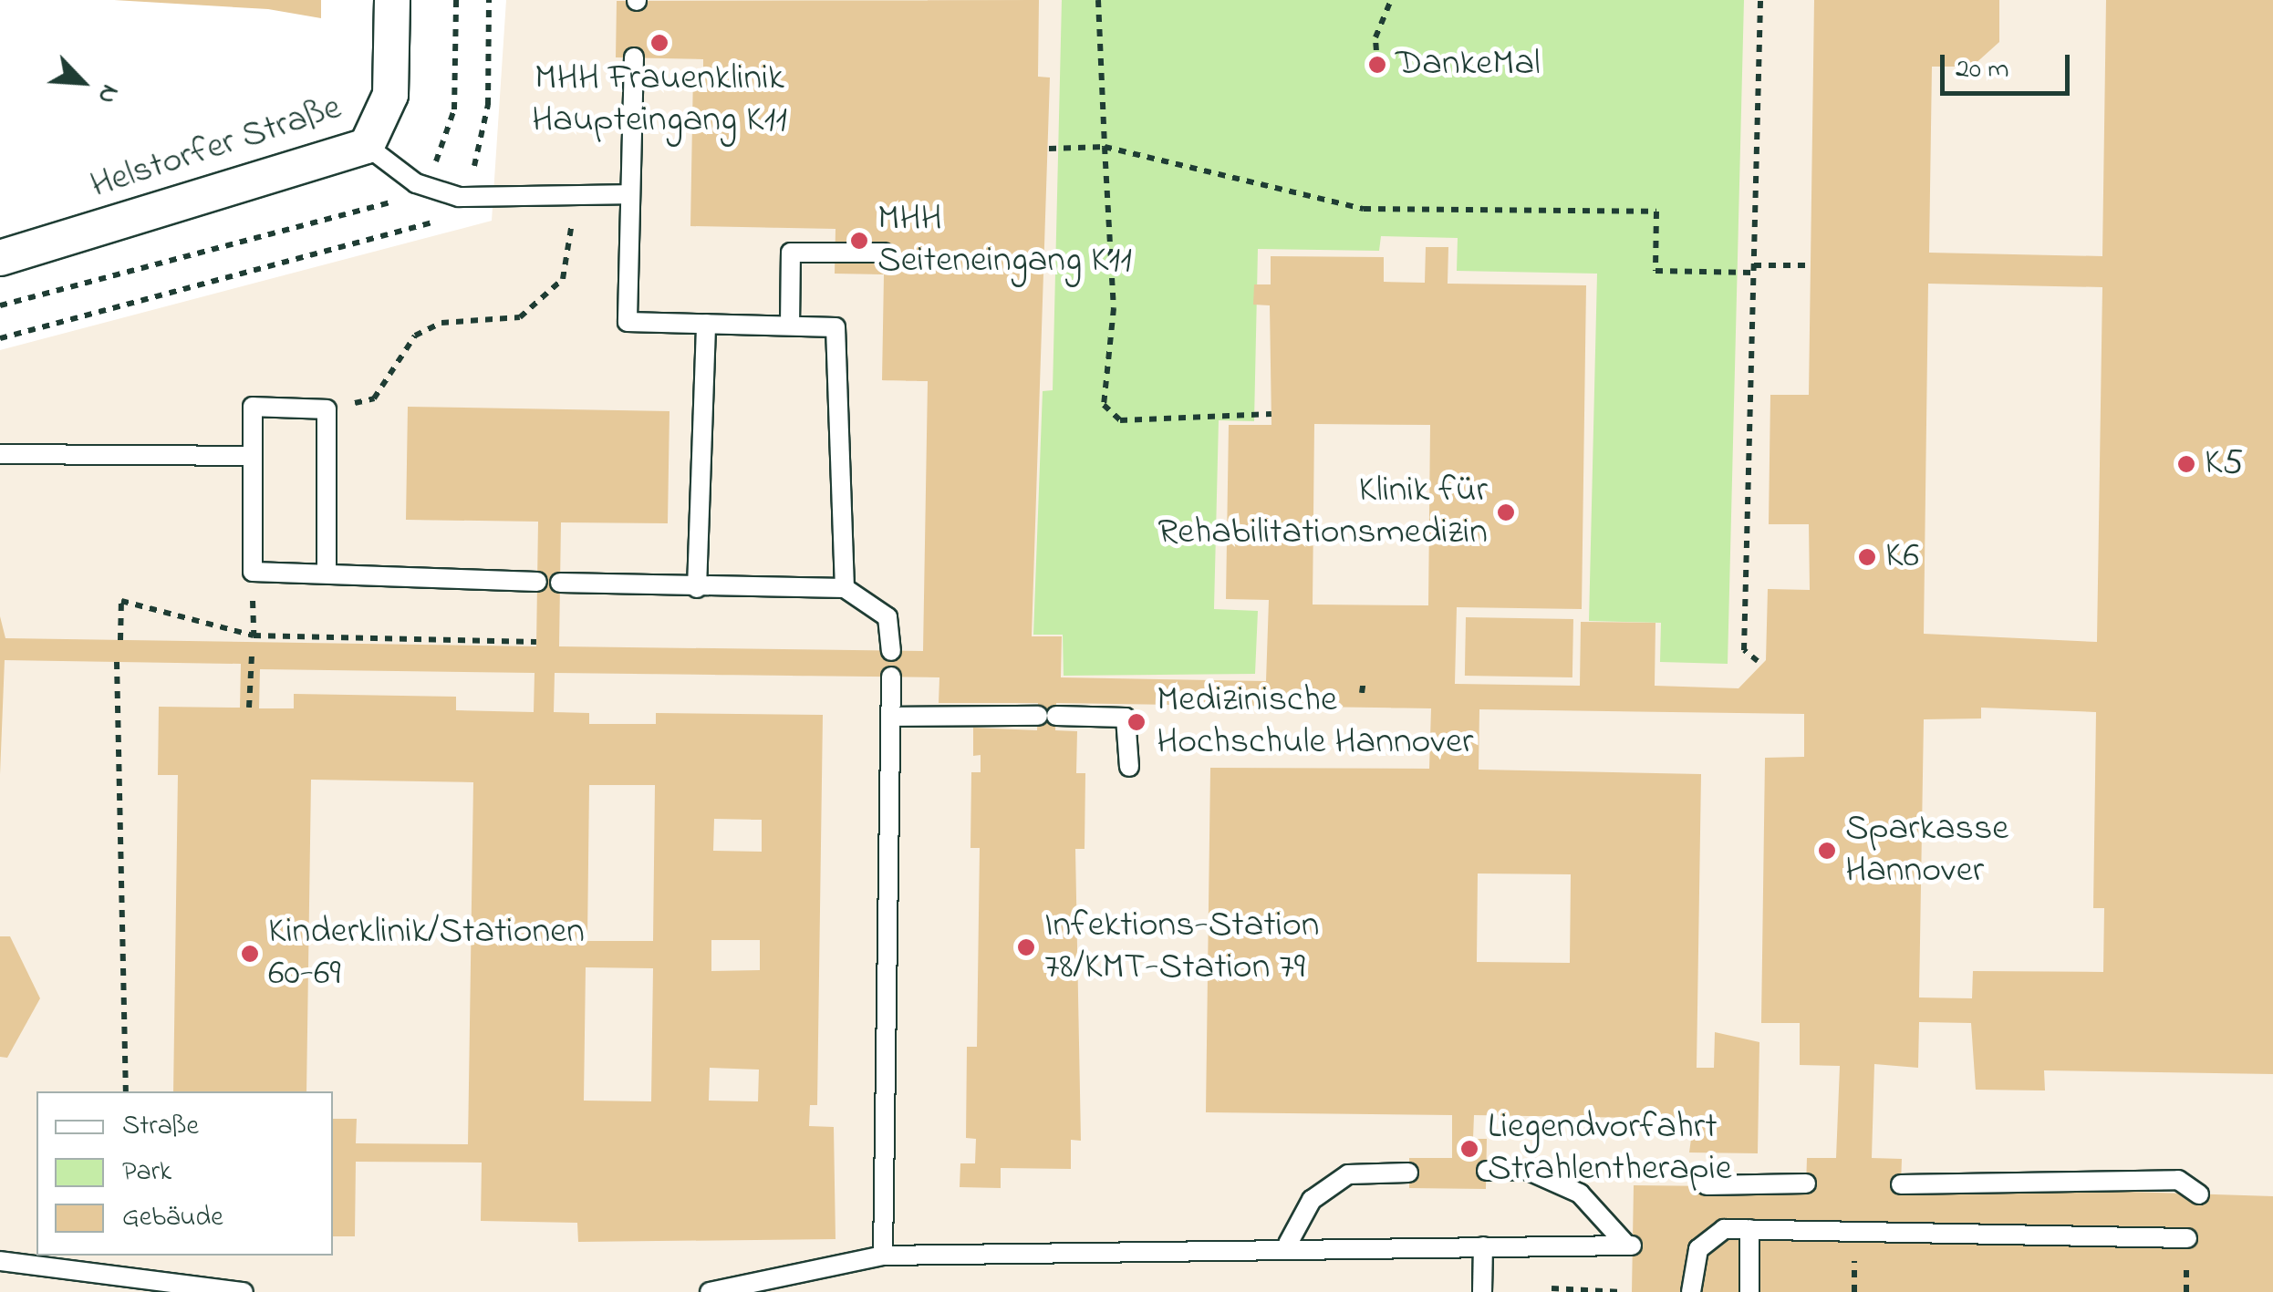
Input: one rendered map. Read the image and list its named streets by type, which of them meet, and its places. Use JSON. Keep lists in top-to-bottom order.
{
  "streets": {
    "street": ["Helstorfer Straße"]
  },
  "places": [
    "MHH Frauenklinik Haupteingang K11",
    "DankeMal",
    "MHH Seiteneingang K11",
    "K5",
    "Klinik für Rehabilitationsmedizin",
    "K6",
    "Medizinische Hochschule Hannover",
    "Sparkasse Hannover",
    "Infektions-Station 78/KMT-Station 79",
    "Kinderklinik/Stationen 60-69",
    "Liegendvorfahrt Strahlentherapie"
  ],
  "legend": ["Straße", "Park", "Gebäude"],
  "scale_bar": "20 m",
  "north": "bottom right"
}
